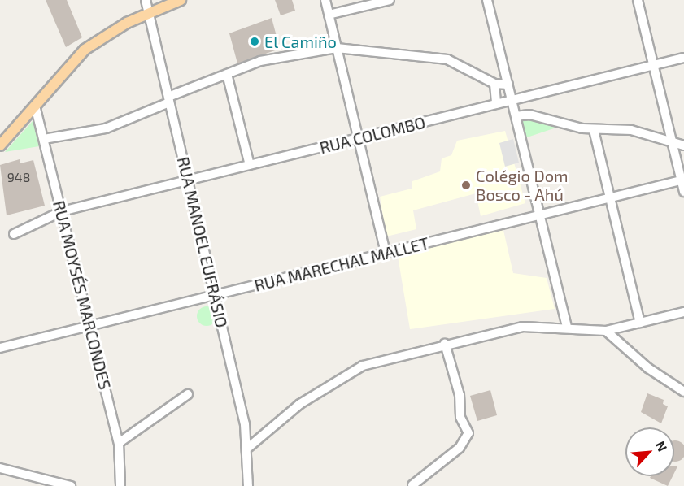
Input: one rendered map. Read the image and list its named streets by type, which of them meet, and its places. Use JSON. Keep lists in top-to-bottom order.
{
  "streets": {
    "street": [
      "RUA COLOMBO",
      "RUA MANOEL EUFRÁSIO",
      "RUA MARECHAL MALLET",
      "RUA MOYSÉS MARCONDES"
    ]
  },
  "crossings": [
    ["RUA COLOMBO", "RUA MANOEL EUFRÁSIO"],
    ["RUA COLOMBO", "RUA MOYSÉS MARCONDES"],
    ["RUA MANOEL EUFRÁSIO", "RUA MARECHAL MALLET"],
    ["RUA MARECHAL MALLET", "RUA MOYSÉS MARCONDES"]
  ],
  "places": ["El Camiño", "Colégio Dom Bosco - Ahú"],
  "house_numbers": ["948"],
  "north": "top right"
}
